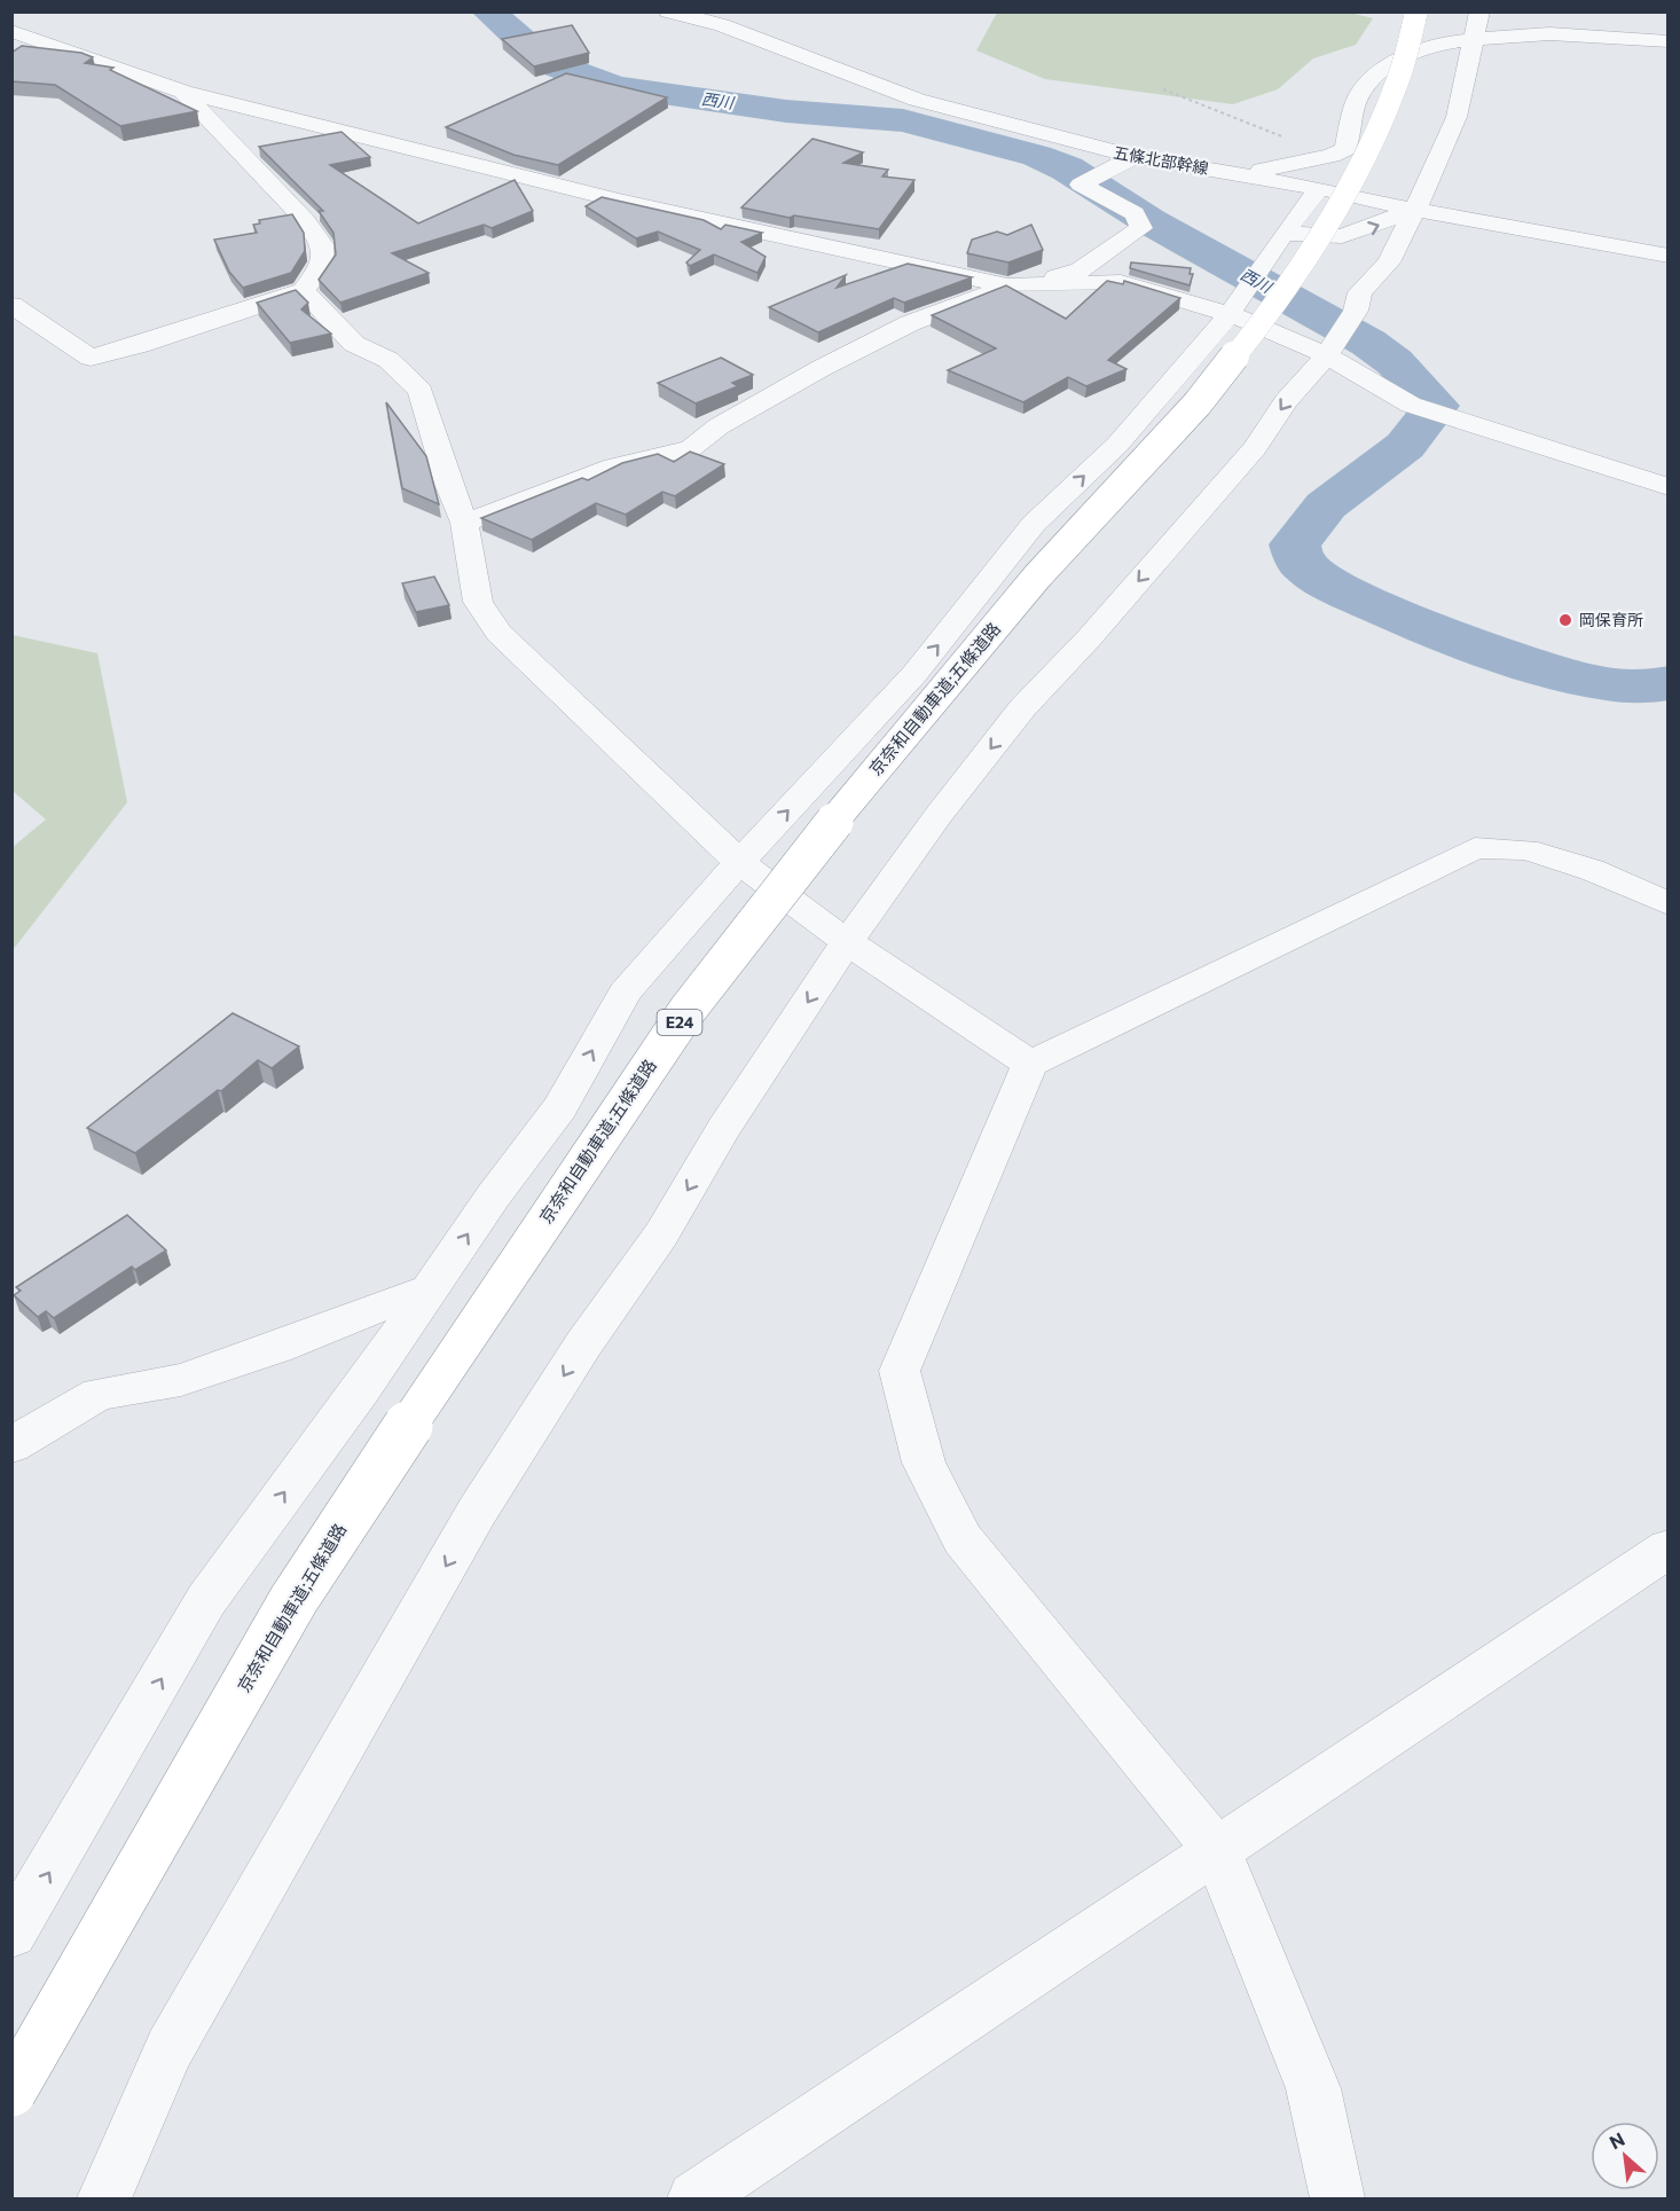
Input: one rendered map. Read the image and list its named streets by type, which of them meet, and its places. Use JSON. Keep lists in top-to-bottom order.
{
  "streets": {
    "highway": ["京奈和自動車道;五條道路", "E24"],
    "street": ["五條北部幹線"]
  },
  "water": ["西川"],
  "places": ["岡保育所"],
  "north": "top left"
}
